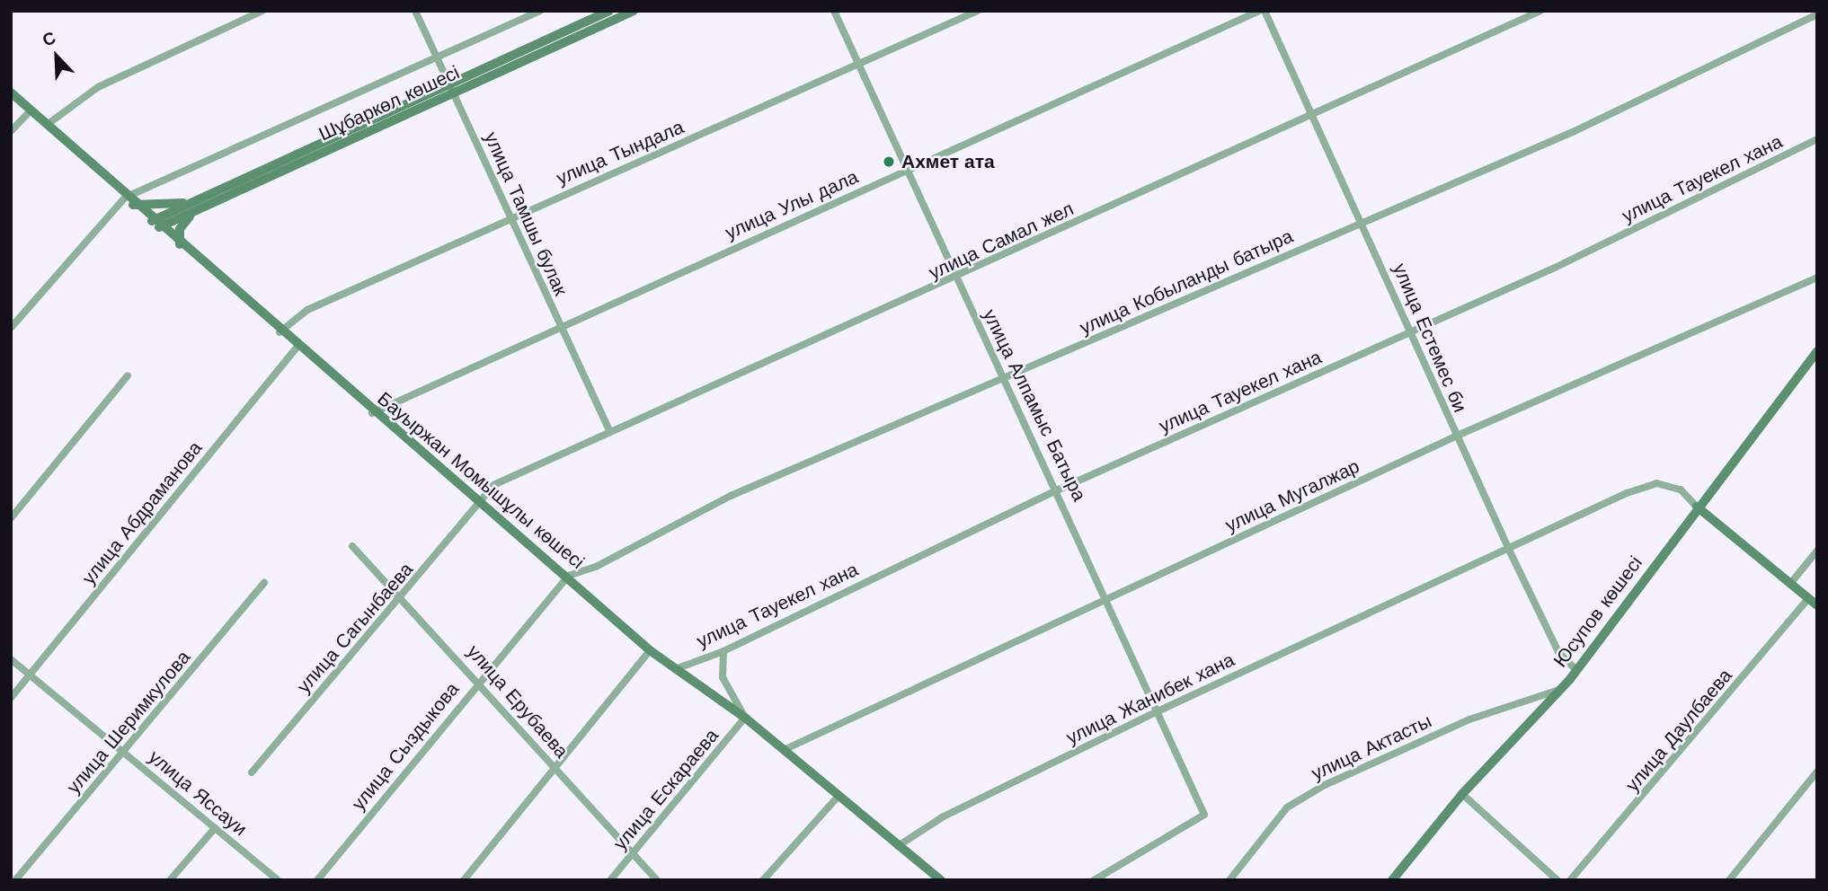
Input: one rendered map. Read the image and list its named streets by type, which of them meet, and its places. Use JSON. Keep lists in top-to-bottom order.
{
  "streets": {
    "street": [
      "Шұбаркөл көшесі",
      "улица Тындала",
      "улица Тауекел хана",
      "улица Улы дала",
      "улица Тамшы булак",
      "улица Самал жел",
      "улица Кобыланды батыра",
      "улица Естемес би",
      "улица Алпамыс Батыра",
      "Бауыржан Момышұлы көшесі",
      "улица Мугалжар",
      "улица Абдраманова",
      "Юсупов көшесі",
      "улица Сагынбаева",
      "улица Жанибек хана",
      "улица Ерубаева",
      "улица Шеримкулова",
      "улица Даулбаева",
      "улица Сыздыкова",
      "улица Актасты",
      "улица Ескараева",
      "улица Яссауи"
    ]
  },
  "crossings": [
    ["Шұбаркөл көшесі", "улица Тамшы булак"],
    ["Шұбаркөл көшесі", "Бауыржан Момышұлы көшесі"],
    ["улица Тындала", "улица Тамшы булак"],
    ["улица Тындала", "улица Алпамыс Батыра"],
    ["улица Тындала", "Бауыржан Момышұлы көшесі"],
    ["улица Тауекел хана", "улица Естемес би"],
    ["улица Тауекел хана", "улица Алпамыс Батыра"],
    ["улица Тауекел хана", "Бауыржан Момышұлы көшесі"],
    ["улица Улы дала", "улица Тамшы булак"],
    ["улица Улы дала", "улица Алпамыс Батыра"],
    ["улица Улы дала", "Бауыржан Момышұлы көшесі"],
    ["улица Тамшы булак", "улица Самал жел"],
    ["улица Самал жел", "улица Естемес би"],
    ["улица Самал жел", "улица Алпамыс Батыра"],
    ["улица Самал жел", "Бауыржан Момышұлы көшесі"],
    ["улица Самал жел", "улица Сагынбаева"],
    ["улица Кобыланды батыра", "улица Естемес би"],
    ["улица Кобыланды батыра", "улица Алпамыс Батыра"],
    ["улица Кобыланды батыра", "Бауыржан Момышұлы көшесі"],
    ["улица Кобыланды батыра", "улица Сыздыкова"],
    ["улица Естемес би", "улица Мугалжар"],
    ["улица Естемес би", "Юсупов көшесі"],
    ["улица Естемес би", "улица Жанибек хана"],
    ["улица Алпамыс Батыра", "улица Мугалжар"],
    ["улица Алпамыс Батыра", "улица Жанибек хана"],
    ["Бауыржан Момышұлы көшесі", "улица Мугалжар"],
    ["Бауыржан Момышұлы көшесі", "улица Абдраманова"],
    ["Бауыржан Момышұлы көшесі", "улица Сагынбаева"],
    ["Бауыржан Момышұлы көшесі", "улица Жанибек хана"],
    ["Бауыржан Момышұлы көшесі", "улица Сыздыкова"],
    ["Бауыржан Момышұлы көшесі", "улица Ескараева"],
    ["улица Абдраманова", "улица Яссауи"],
    ["Юсупов көшесі", "улица Жанибек хана"],
    ["Юсупов көшесі", "улица Актасты"],
    ["улица Сагынбаева", "улица Ерубаева"],
    ["улица Ерубаева", "улица Сыздыкова"],
    ["улица Ерубаева", "улица Ескараева"],
    ["улица Шеримкулова", "улица Яссауи"]
  ],
  "places": ["Ахмет ата"],
  "north": "top left"
}
